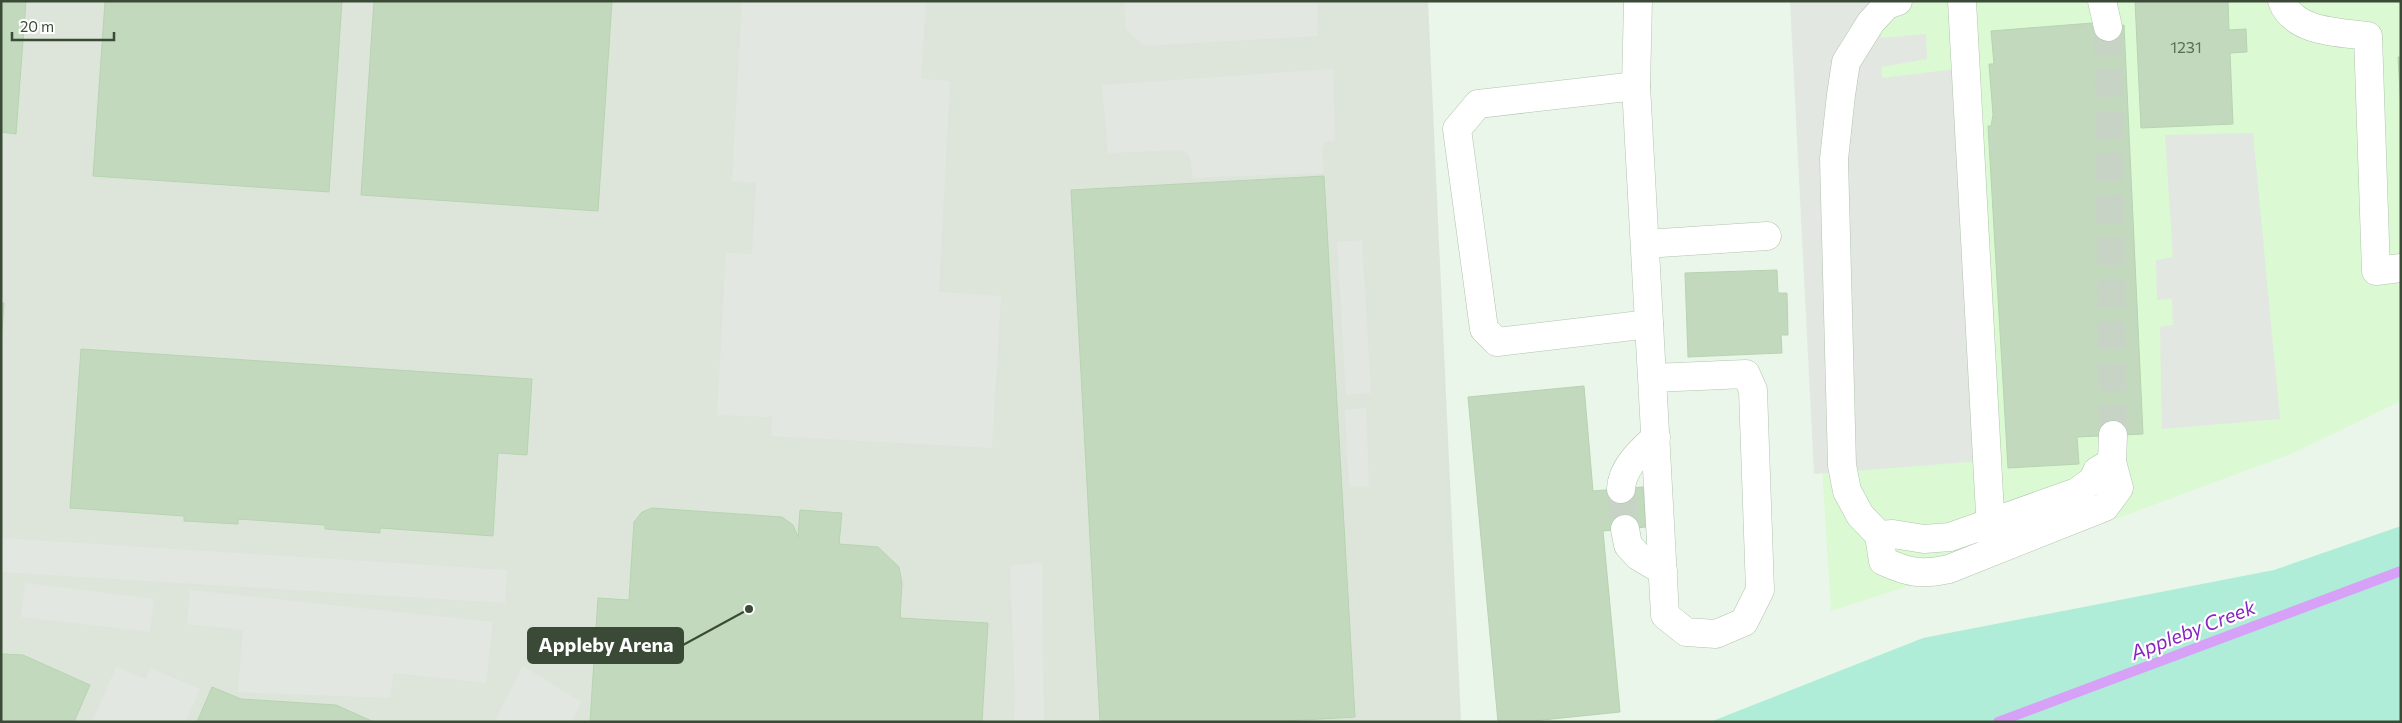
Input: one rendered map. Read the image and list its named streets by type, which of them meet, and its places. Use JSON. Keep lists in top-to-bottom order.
{
  "water": ["Appleby Creek"],
  "places": ["Appleby Arena"],
  "house_numbers": ["1231"],
  "scale_bar": "20 m"
}
